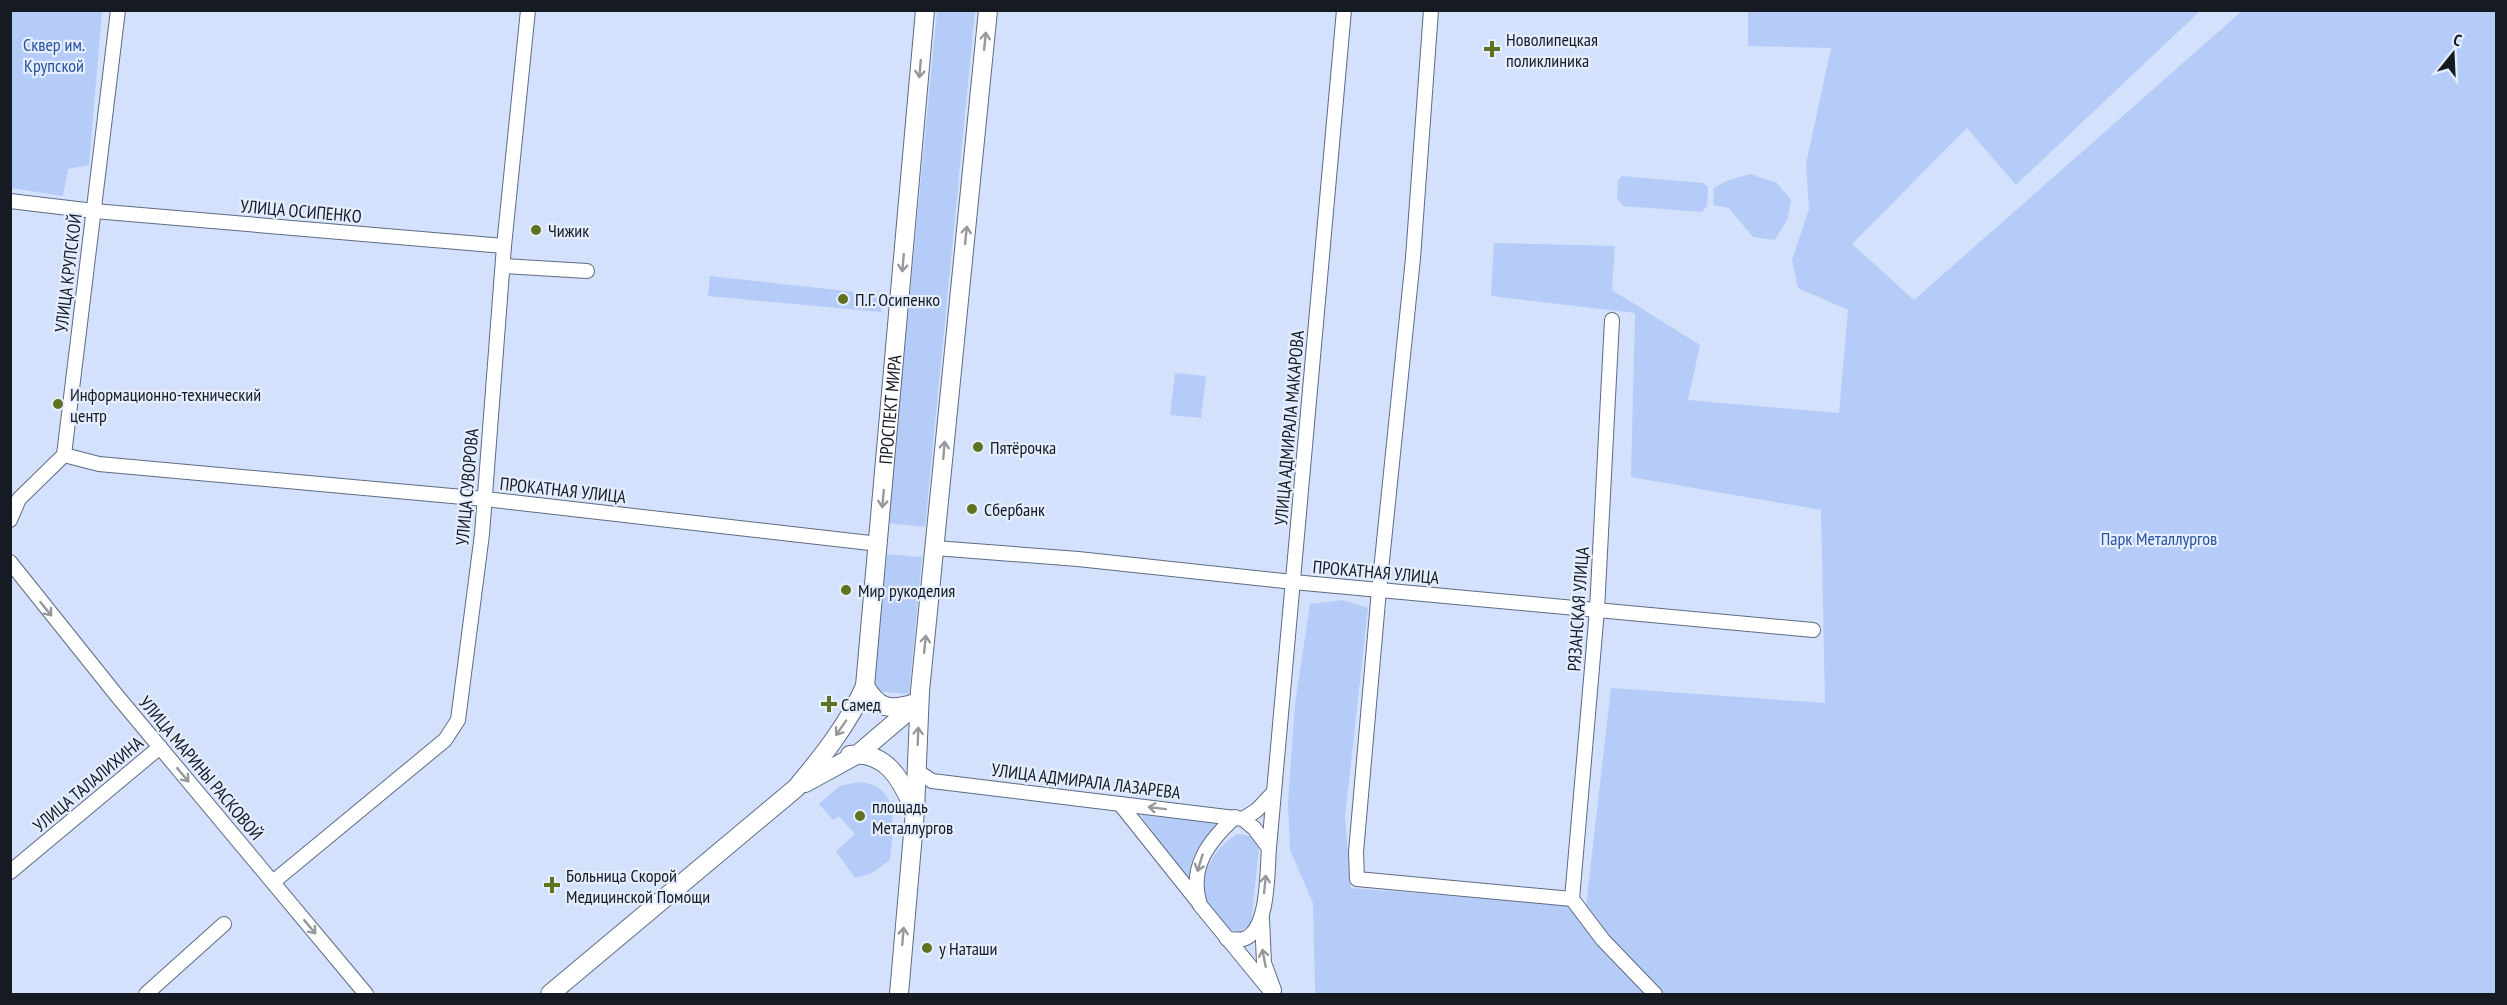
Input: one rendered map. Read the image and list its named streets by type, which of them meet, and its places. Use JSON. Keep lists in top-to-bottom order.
{
  "streets": {
    "main road": ["ПРОСПЕКТ МИРА"],
    "street": [
      "УЛИЦА ОСИПЕНКО",
      "УЛИЦА КРУПСКОЙ",
      "УЛИЦА АДМИРАЛА МАКАРОВА",
      "УЛИЦА СУВОРОВА",
      "ПРОКАТНАЯ УЛИЦА",
      "РЯЗАНСКАЯ УЛИЦА",
      "УЛИЦА МАРИНЫ РАСКОВОЙ",
      "УЛИЦА АДМИРАЛА ЛАЗАРЕВА",
      "УЛИЦА ТАЛАЛИХИНА"
    ]
  },
  "crossings": [
    ["УЛИЦА ОСИПЕНКО", "УЛИЦА КРУПСКОЙ"],
    ["УЛИЦА ОСИПЕНКО", "УЛИЦА СУВОРОВА"],
    ["УЛИЦА КРУПСКОЙ", "ПРОКАТНАЯ УЛИЦА"],
    ["ПРОСПЕКТ МИРА", "ПРОКАТНАЯ УЛИЦА"],
    ["УЛИЦА АДМИРАЛА МАКАРОВА", "ПРОКАТНАЯ УЛИЦА"],
    ["УЛИЦА СУВОРОВА", "ПРОКАТНАЯ УЛИЦА"],
    ["УЛИЦА СУВОРОВА", "УЛИЦА МАРИНЫ РАСКОВОЙ"],
    ["ПРОКАТНАЯ УЛИЦА", "РЯЗАНСКАЯ УЛИЦА"],
    ["УЛИЦА МАРИНЫ РАСКОВОЙ", "УЛИЦА ТАЛАЛИХИНА"]
  ],
  "one_way": ["УЛИЦА МАРИНЫ РАСКОВОЙ", "УЛИЦА АДМИРАЛА ЛАЗАРЕВА"],
  "parks": ["Сквер им. Крупской", "Парк Металлургов"],
  "places": {
    "health": ["Новолипецкая поликлиника", "Самед", "Больница Скорой Медицинской Помощи"],
    "other": [
      "Чижик",
      "П.Г. Осипенко",
      "Информационно-технический центр",
      "Пятёрочка",
      "Сбербанк",
      "Мир рукоделия",
      "площадь Металлургов",
      "у Наташи"
    ]
  },
  "north": "top"
}
